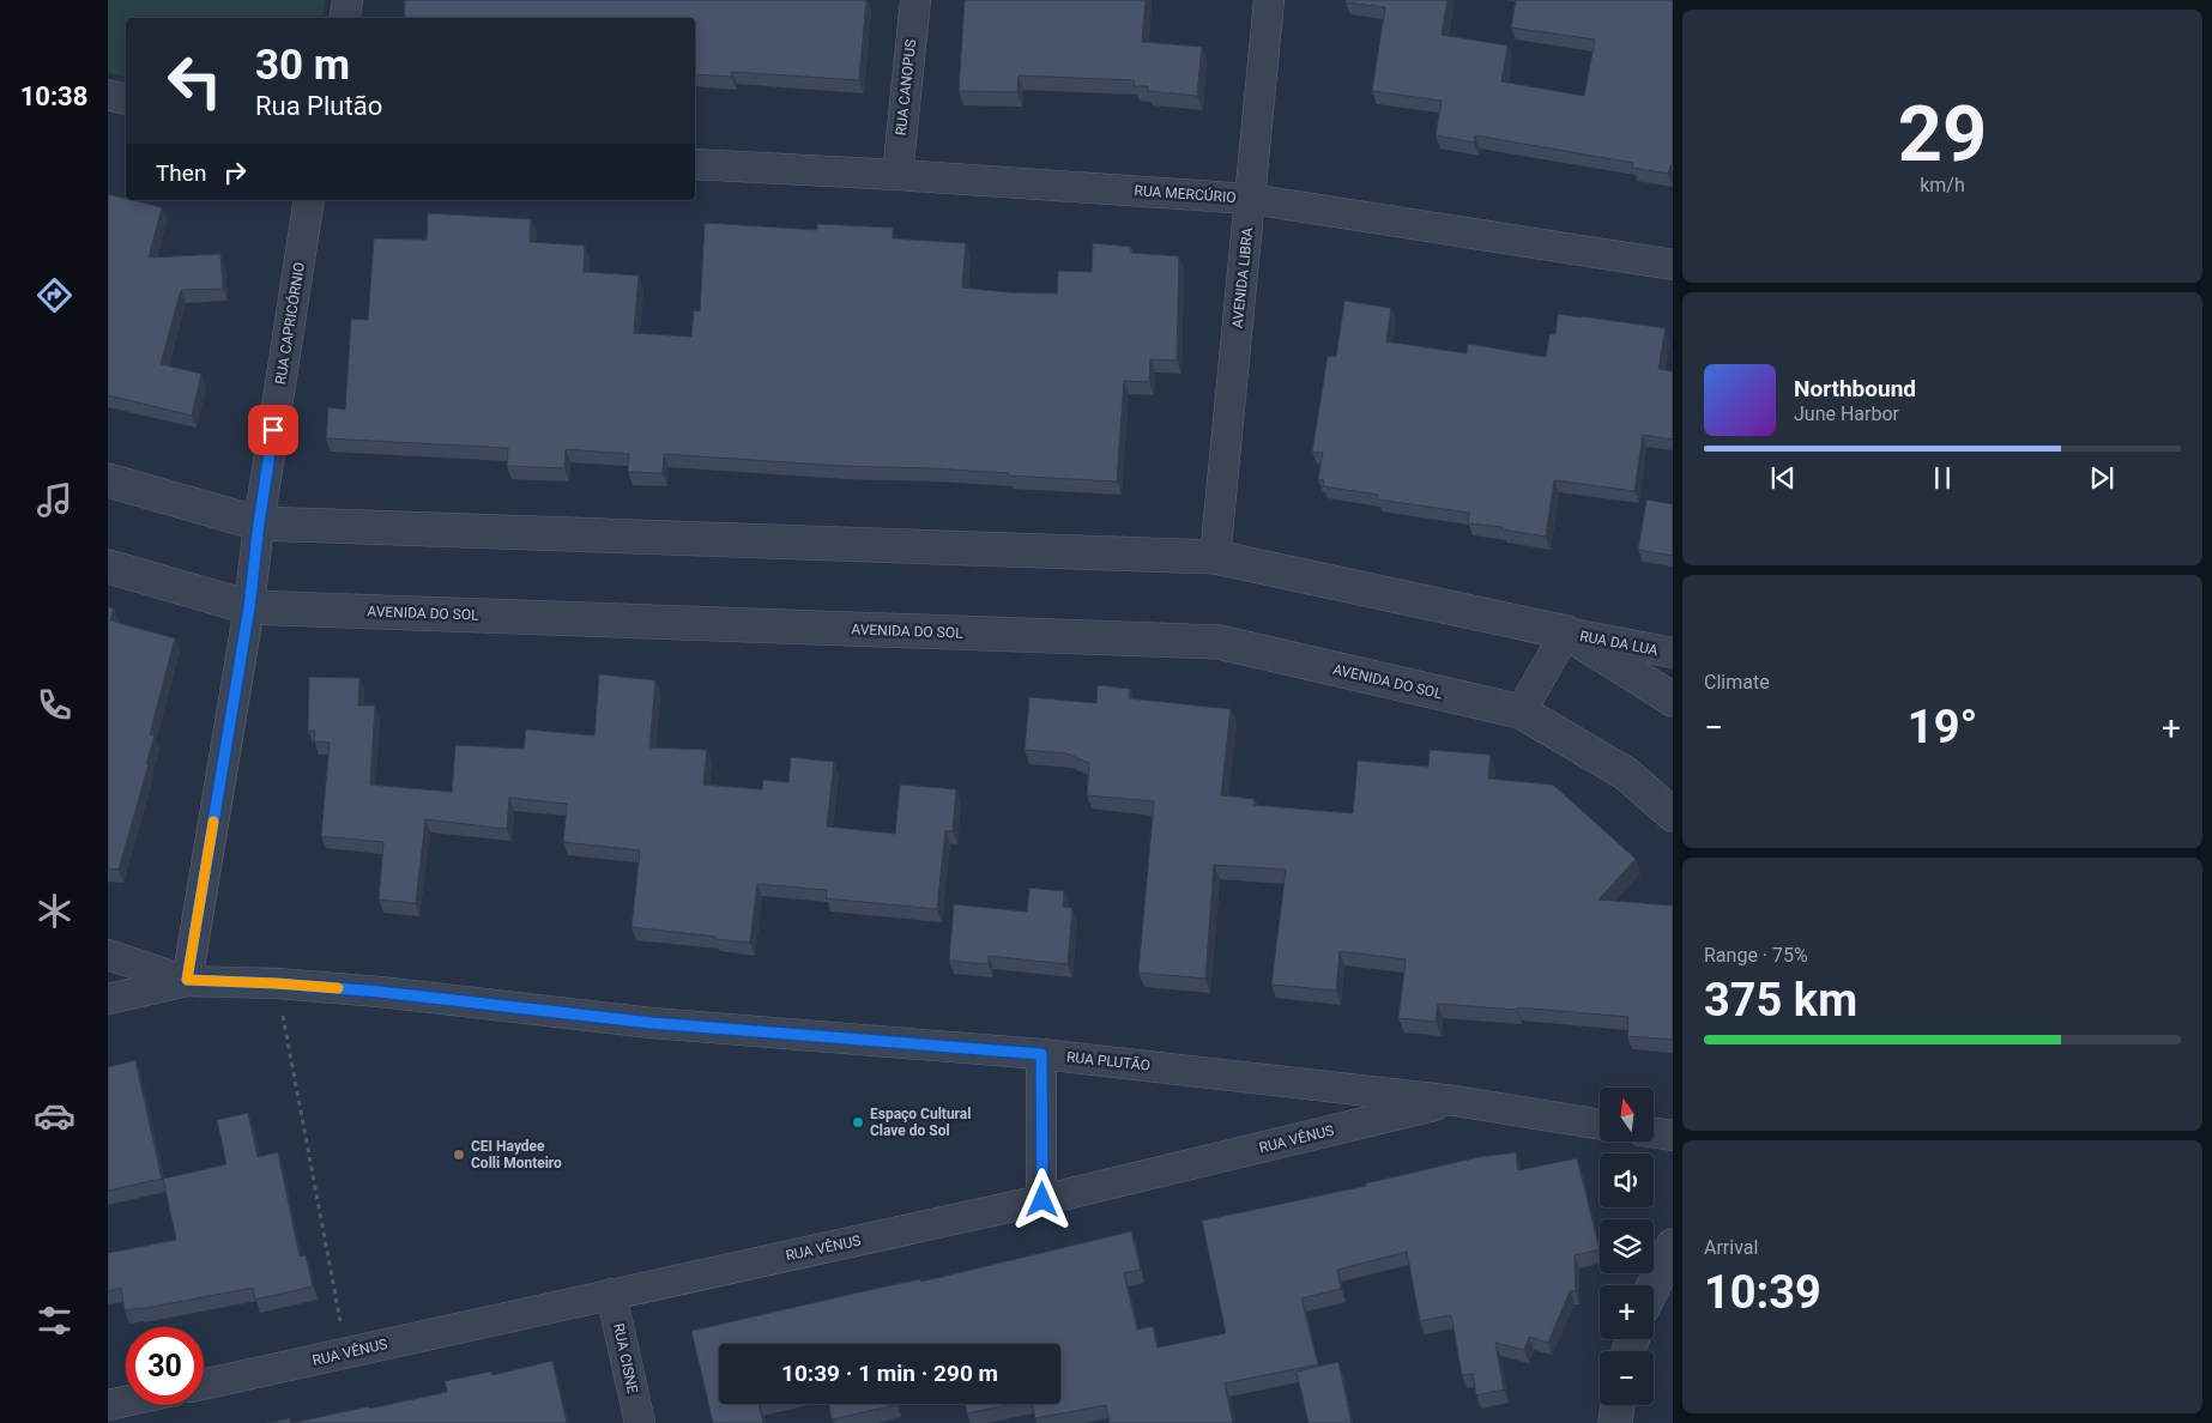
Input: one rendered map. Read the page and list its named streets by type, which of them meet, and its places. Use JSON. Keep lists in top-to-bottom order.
{
  "streets": {
    "street": [
      "RUA CANOPUS",
      "RUA MERCÚRIO",
      "AVENIDA LIBRA",
      "RUA CAPRICÓRNIO",
      "AVENIDA DO SOL",
      "RUA DA LUA",
      "RUA PLUTÃO",
      "RUA VÊNUS",
      "RUA CISNE"
    ]
  },
  "crossings": [
    ["RUA CANOPUS", "RUA MERCÚRIO"],
    ["RUA MERCÚRIO", "AVENIDA LIBRA"],
    ["RUA CAPRICÓRNIO", "AVENIDA DO SOL"],
    ["RUA CAPRICÓRNIO", "RUA PLUTÃO"],
    ["RUA PLUTÃO", "RUA VÊNUS"],
    ["RUA VÊNUS", "RUA CISNE"]
  ],
  "places": ["Espaço Cultural Clave do Sol", "CEI Haydee Colli Monteiro"],
  "north": "top",
  "page": {
    "tabs": "10:38",
    "tile": [
      ["29", "km/h"],
      "Climate",
      ["Range · 75%", "375 km"],
      ["Arrival", "10:39"]
    ],
    "turn": ["30 m", "Rua Plutão"],
    "then": "Then",
    "song": ["Northbound", "June Harbor"],
    "heat": ["−", "19°", "+"],
    "map_buttons": ["+", "−"],
    "limit": "30",
    "trip": "10:39 · 1 min · 290 m"
  }
}
